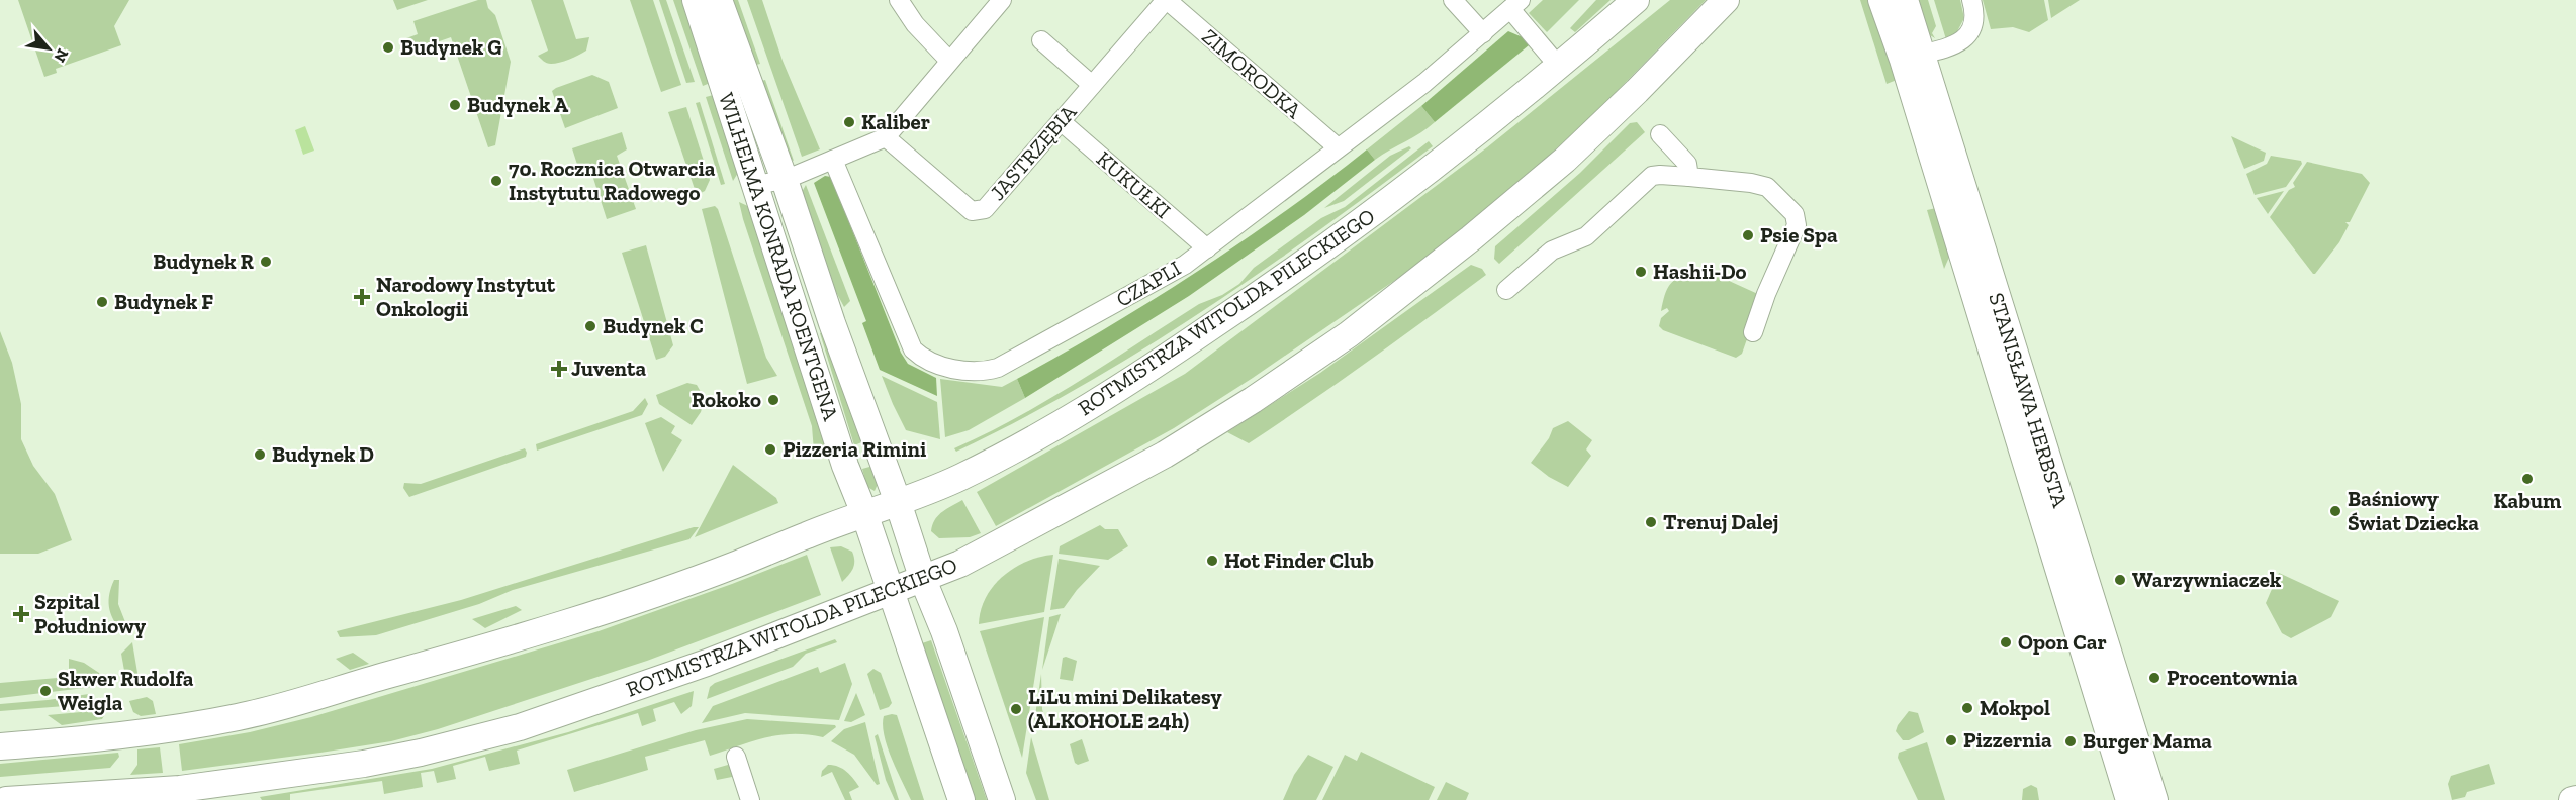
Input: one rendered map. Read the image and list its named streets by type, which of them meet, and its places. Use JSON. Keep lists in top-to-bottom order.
{
  "streets": {
    "main road": ["WILHELMA KONRADA ROENTGENA", "ROTMISTRZA WITOLDA PILECKIEGO", "STANISŁAWA HERBSTA"],
    "street": [
      "ZIMORODKA",
      "JASTRZĘBIA",
      "KUKUŁKI",
      "CZAPLI"
    ]
  },
  "crossings": [
    ["ZIMORODKA", "JASTRZĘBIA"],
    ["ZIMORODKA", "CZAPLI"],
    ["JASTRZĘBIA", "KUKUŁKI"],
    ["KUKUŁKI", "CZAPLI"],
    ["WILHELMA KONRADA ROENTGENA", "ROTMISTRZA WITOLDA PILECKIEGO"]
  ],
  "places": {
    "other": [
      "Budynek G",
      "Budynek A",
      "Kaliber",
      "70. Rocznica Otwarcia Instytutu Radowego",
      "Psie Spa",
      "Budynek R",
      "Hashii-Do",
      "Budynek F",
      "Budynek C",
      "Rokoko",
      "Pizzeria Rimini",
      "Budynek D",
      "Kabum",
      "Baśniowy Świat Dziecka",
      "Trenuj Dalej",
      "Hot Finder Club",
      "Warzywniaczek",
      "Opon Car",
      "Procentownia",
      "Skwer Rudolfa Weigla",
      "Mokpol",
      "LiLu mini Delikatesy (ALKOHOLE 24h)",
      "Pizzernia",
      "Burger Mama"
    ],
    "health": ["Narodowy Instytut Onkologii", "Juventa", "Szpital Południowy"]
  },
  "north": "bottom right"
}
